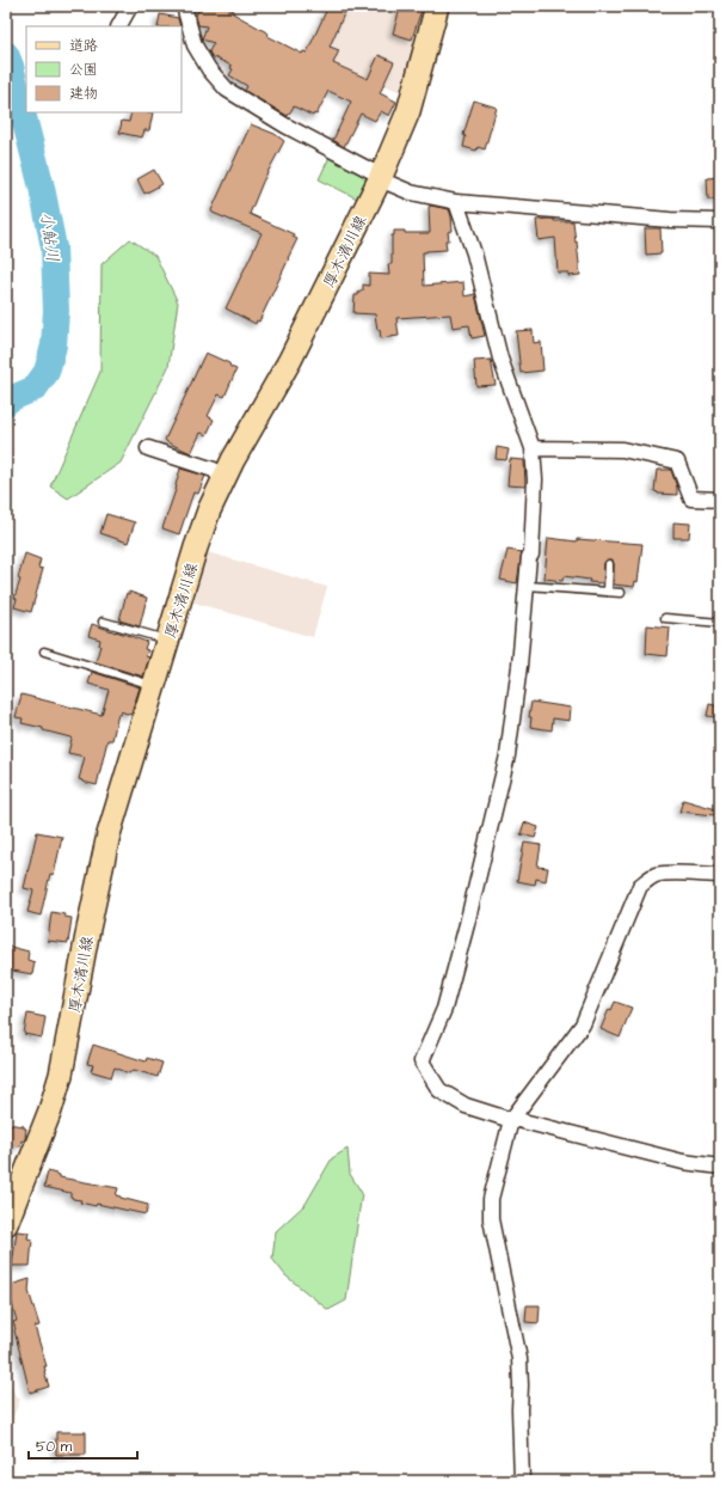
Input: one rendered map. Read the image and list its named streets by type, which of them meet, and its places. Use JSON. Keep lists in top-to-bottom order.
{
  "streets": {
    "main road": ["厚木清川線"]
  },
  "water": ["小鮎川"],
  "legend": ["道路", "公園", "建物"],
  "scale_bar": "50 m"
}
